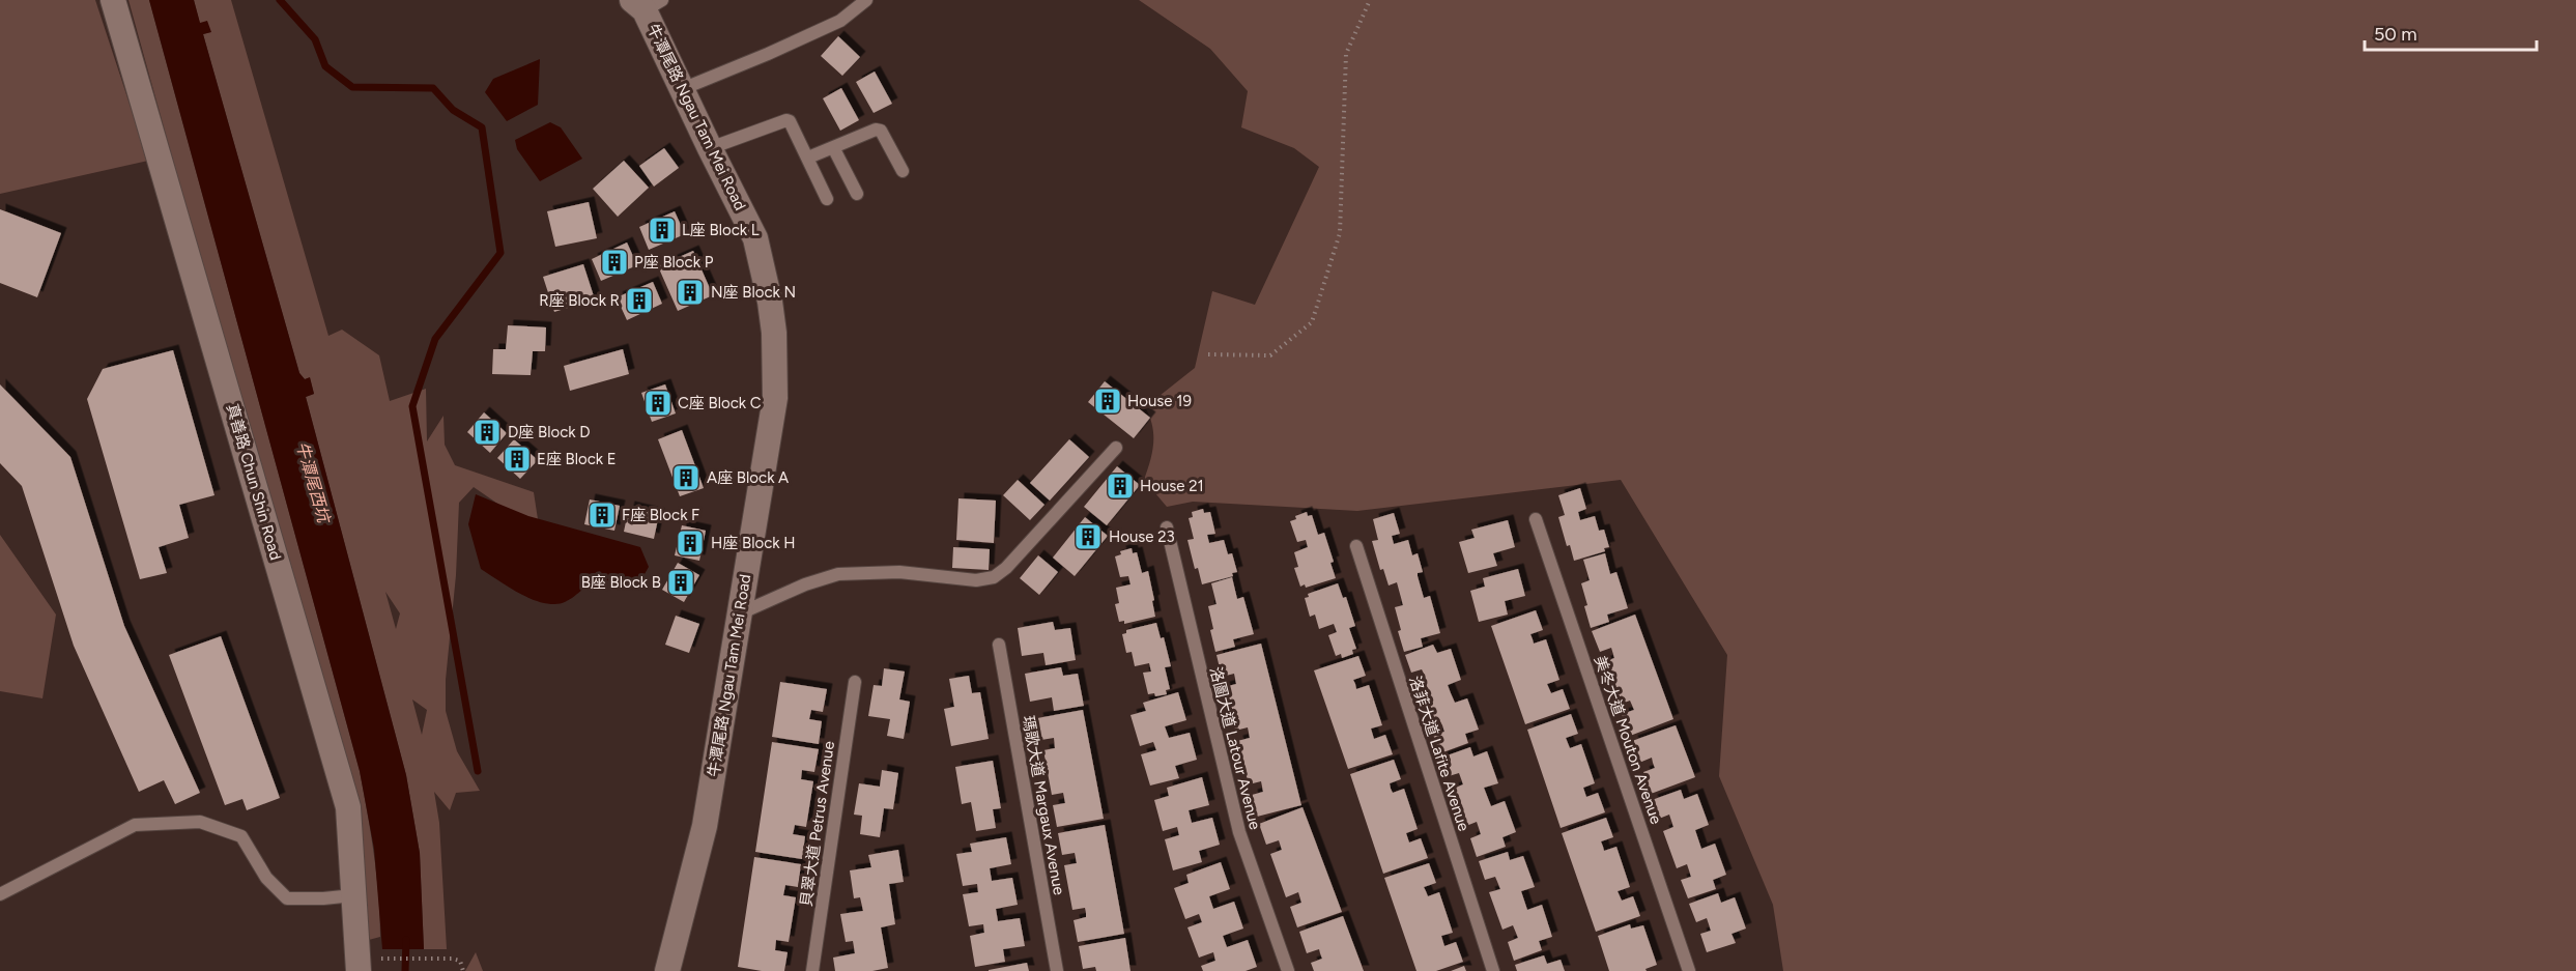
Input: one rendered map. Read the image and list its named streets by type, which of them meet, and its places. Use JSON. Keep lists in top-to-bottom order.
{
  "streets": {
    "street": ["牛潭尾路 Ngau Tam Mei Road", "真善路 Chun Shin Road"],
    "lane": [
      "美冬大道 Mouton Avenue",
      "洛圖大道 Latour Avenue",
      "洛菲大道 Lafite Avenue",
      "瑪歌大道 Margaux Avenue",
      "貝翠大道 Petrus Avenue"
    ]
  },
  "water": ["牛潭尾西坑"],
  "places": {
    "building": [
      "L座 Block L",
      "P座 Block P",
      "N座 Block N",
      "R座 Block R",
      "House 19",
      "C座 Block C",
      "D座 Block D",
      "E座 Block E",
      "A座 Block A",
      "House 21",
      "F座 Block F",
      "House 23",
      "H座 Block H",
      "B座 Block B"
    ]
  },
  "scale_bar": "50 m"
}
